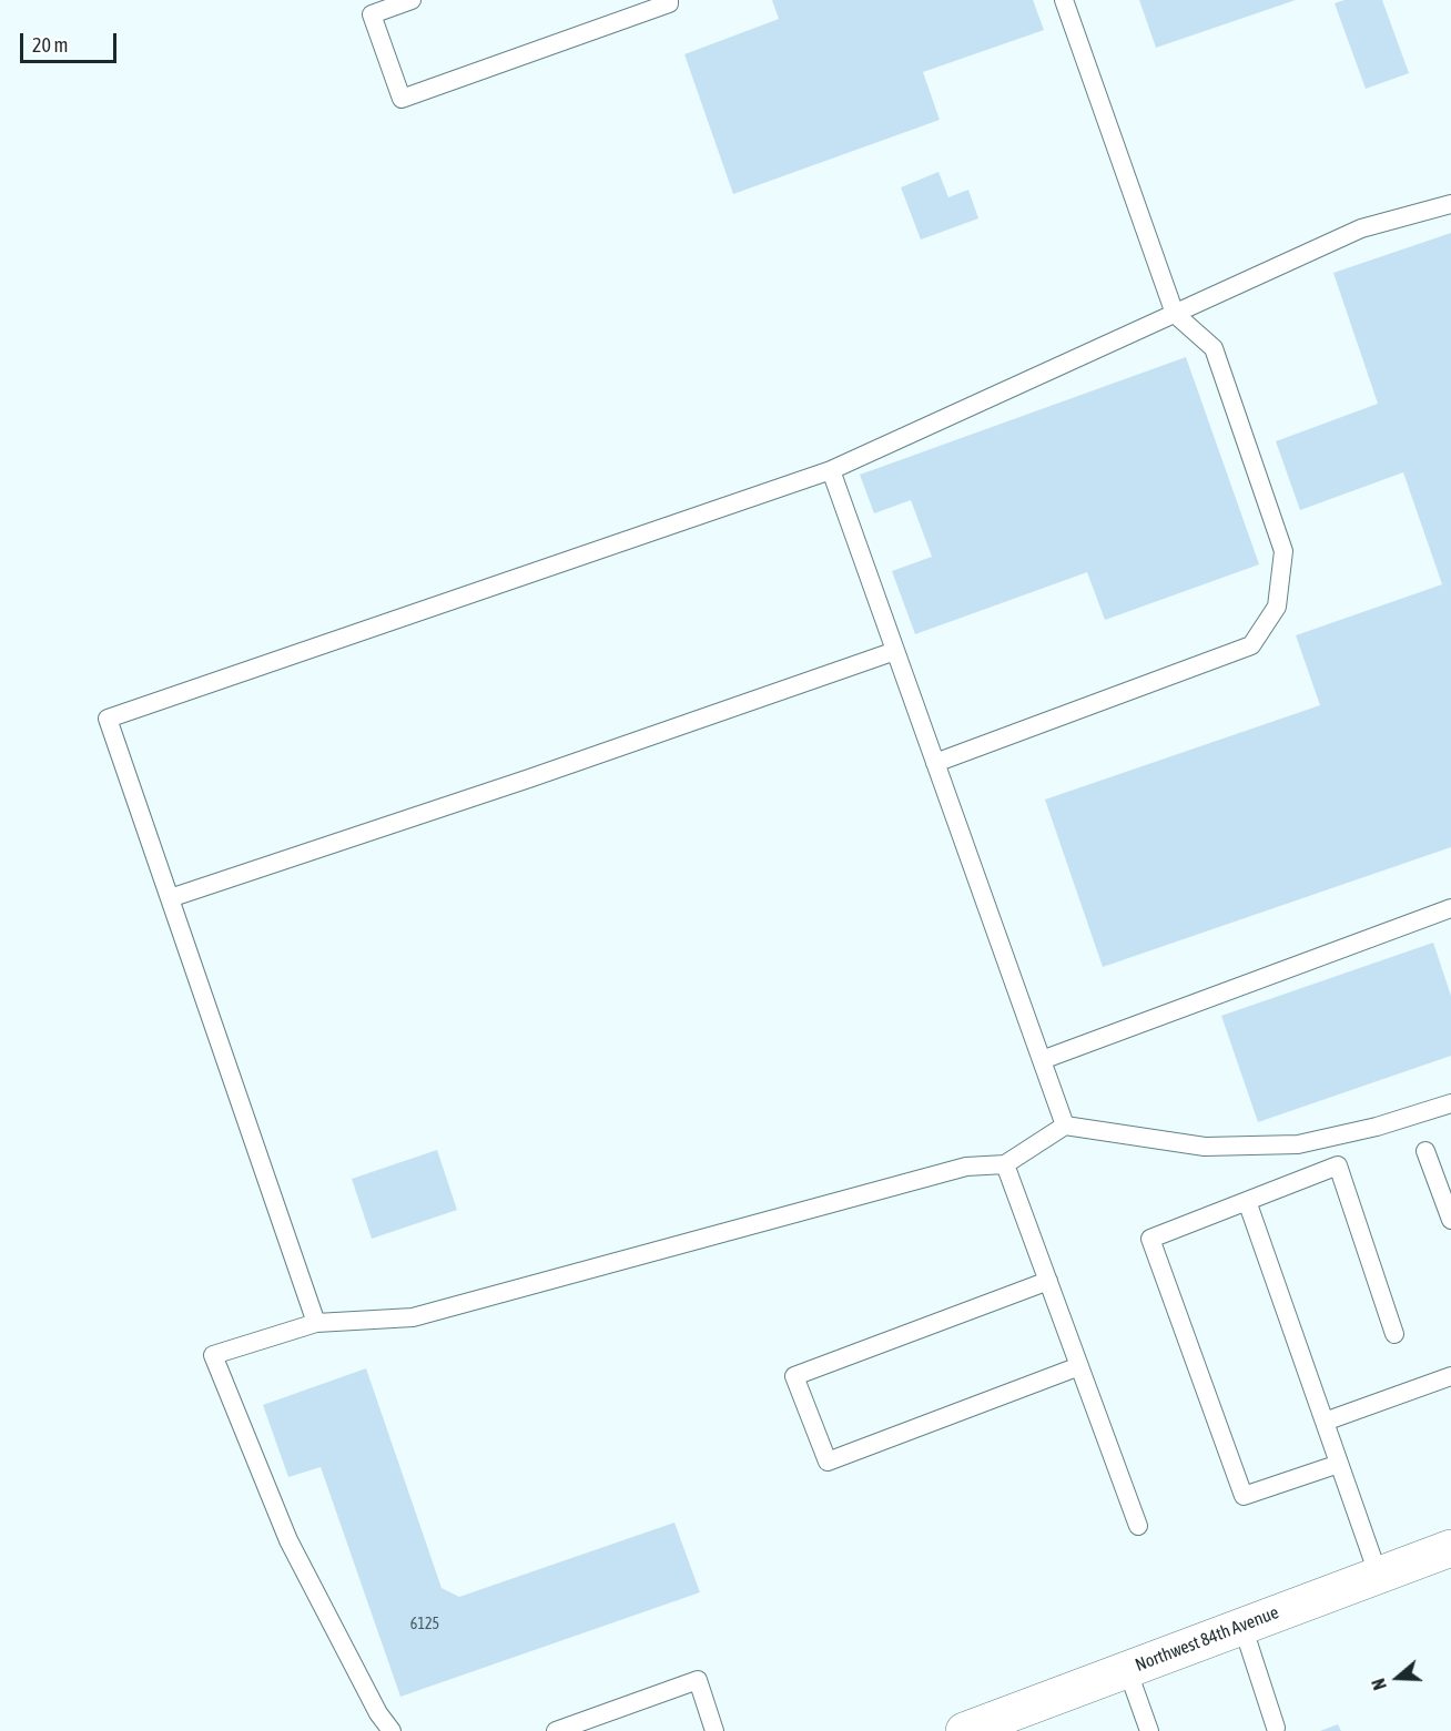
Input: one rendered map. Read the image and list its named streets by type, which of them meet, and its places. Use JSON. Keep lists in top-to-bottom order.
{
  "streets": {
    "street": ["Northwest 84th Avenue"]
  },
  "house_numbers": ["6125"],
  "scale_bar": "20 m",
  "north": "left"
}
